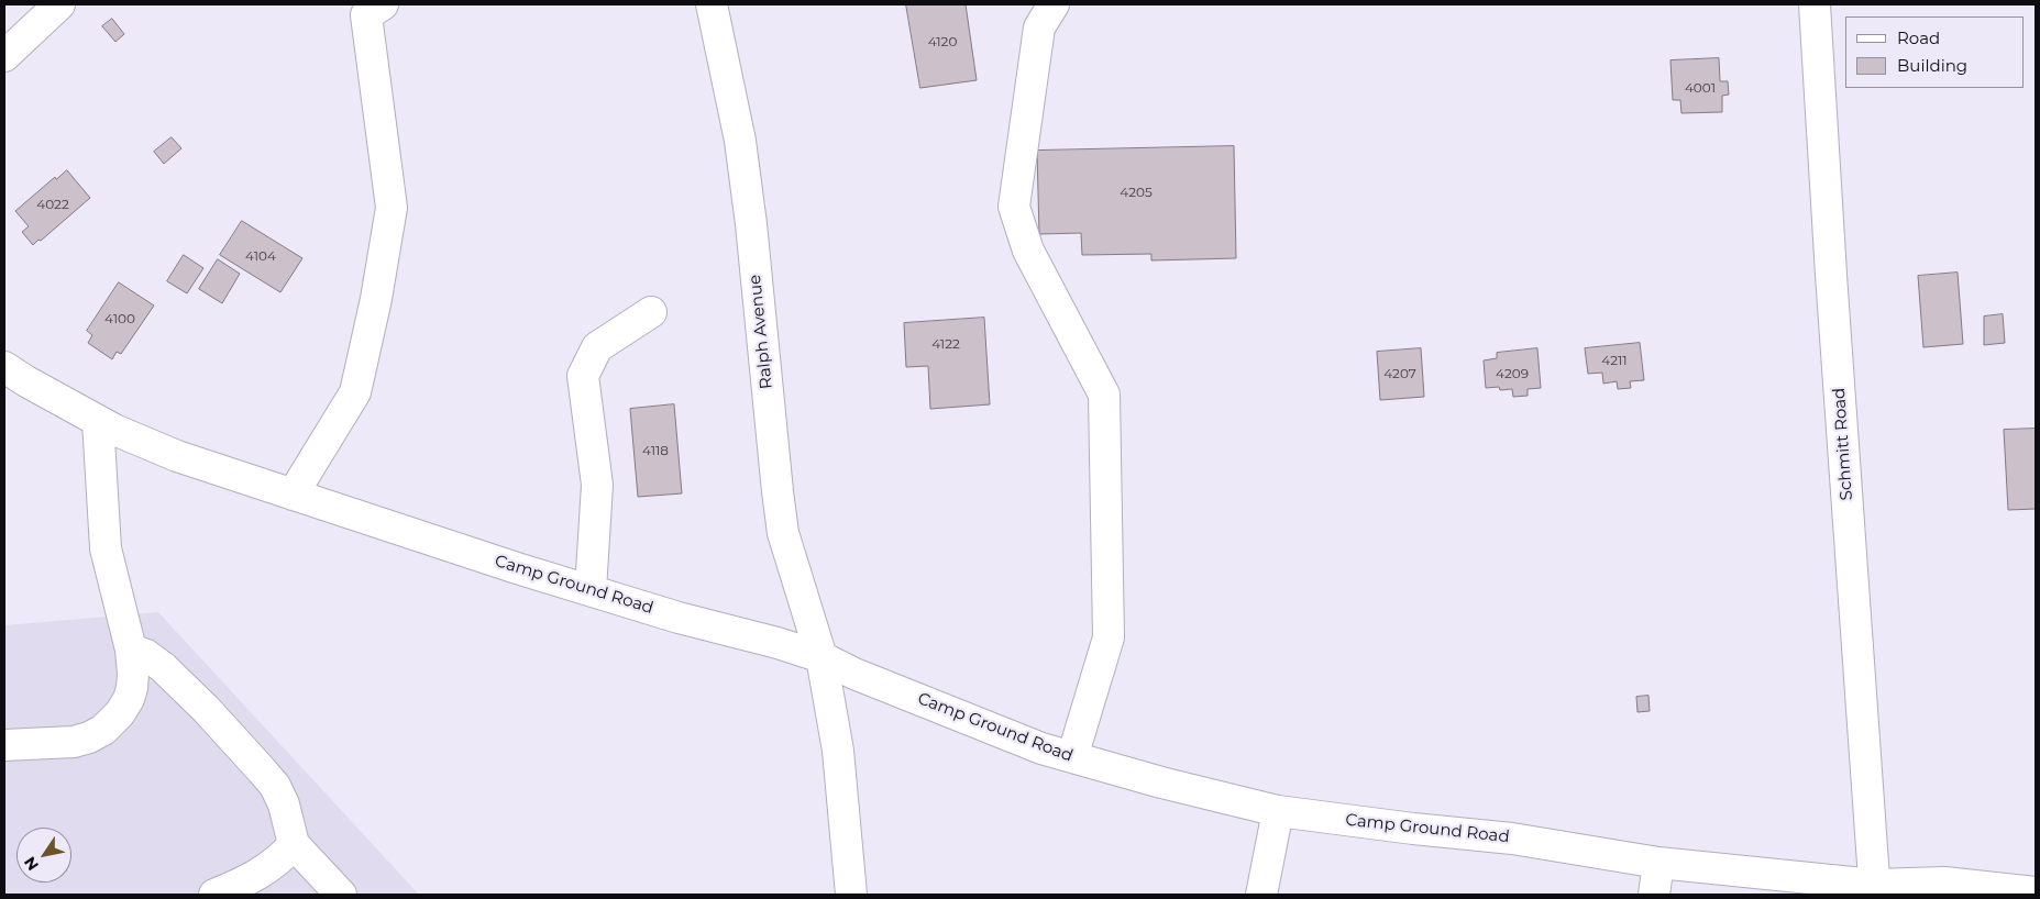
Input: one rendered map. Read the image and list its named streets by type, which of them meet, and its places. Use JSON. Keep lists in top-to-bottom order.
{
  "streets": {
    "street": ["Ralph Avenue", "Schmitt Road", "Camp Ground Road"]
  },
  "crossings": [
    ["Ralph Avenue", "Camp Ground Road"],
    ["Schmitt Road", "Camp Ground Road"]
  ],
  "house_numbers": [
    "4120",
    "4001",
    "4205",
    "4022",
    "4104",
    "4100",
    "4122",
    "4211",
    "4207",
    "4209",
    "4118"
  ],
  "legend": ["Road", "Building"],
  "north": "bottom left"
}
